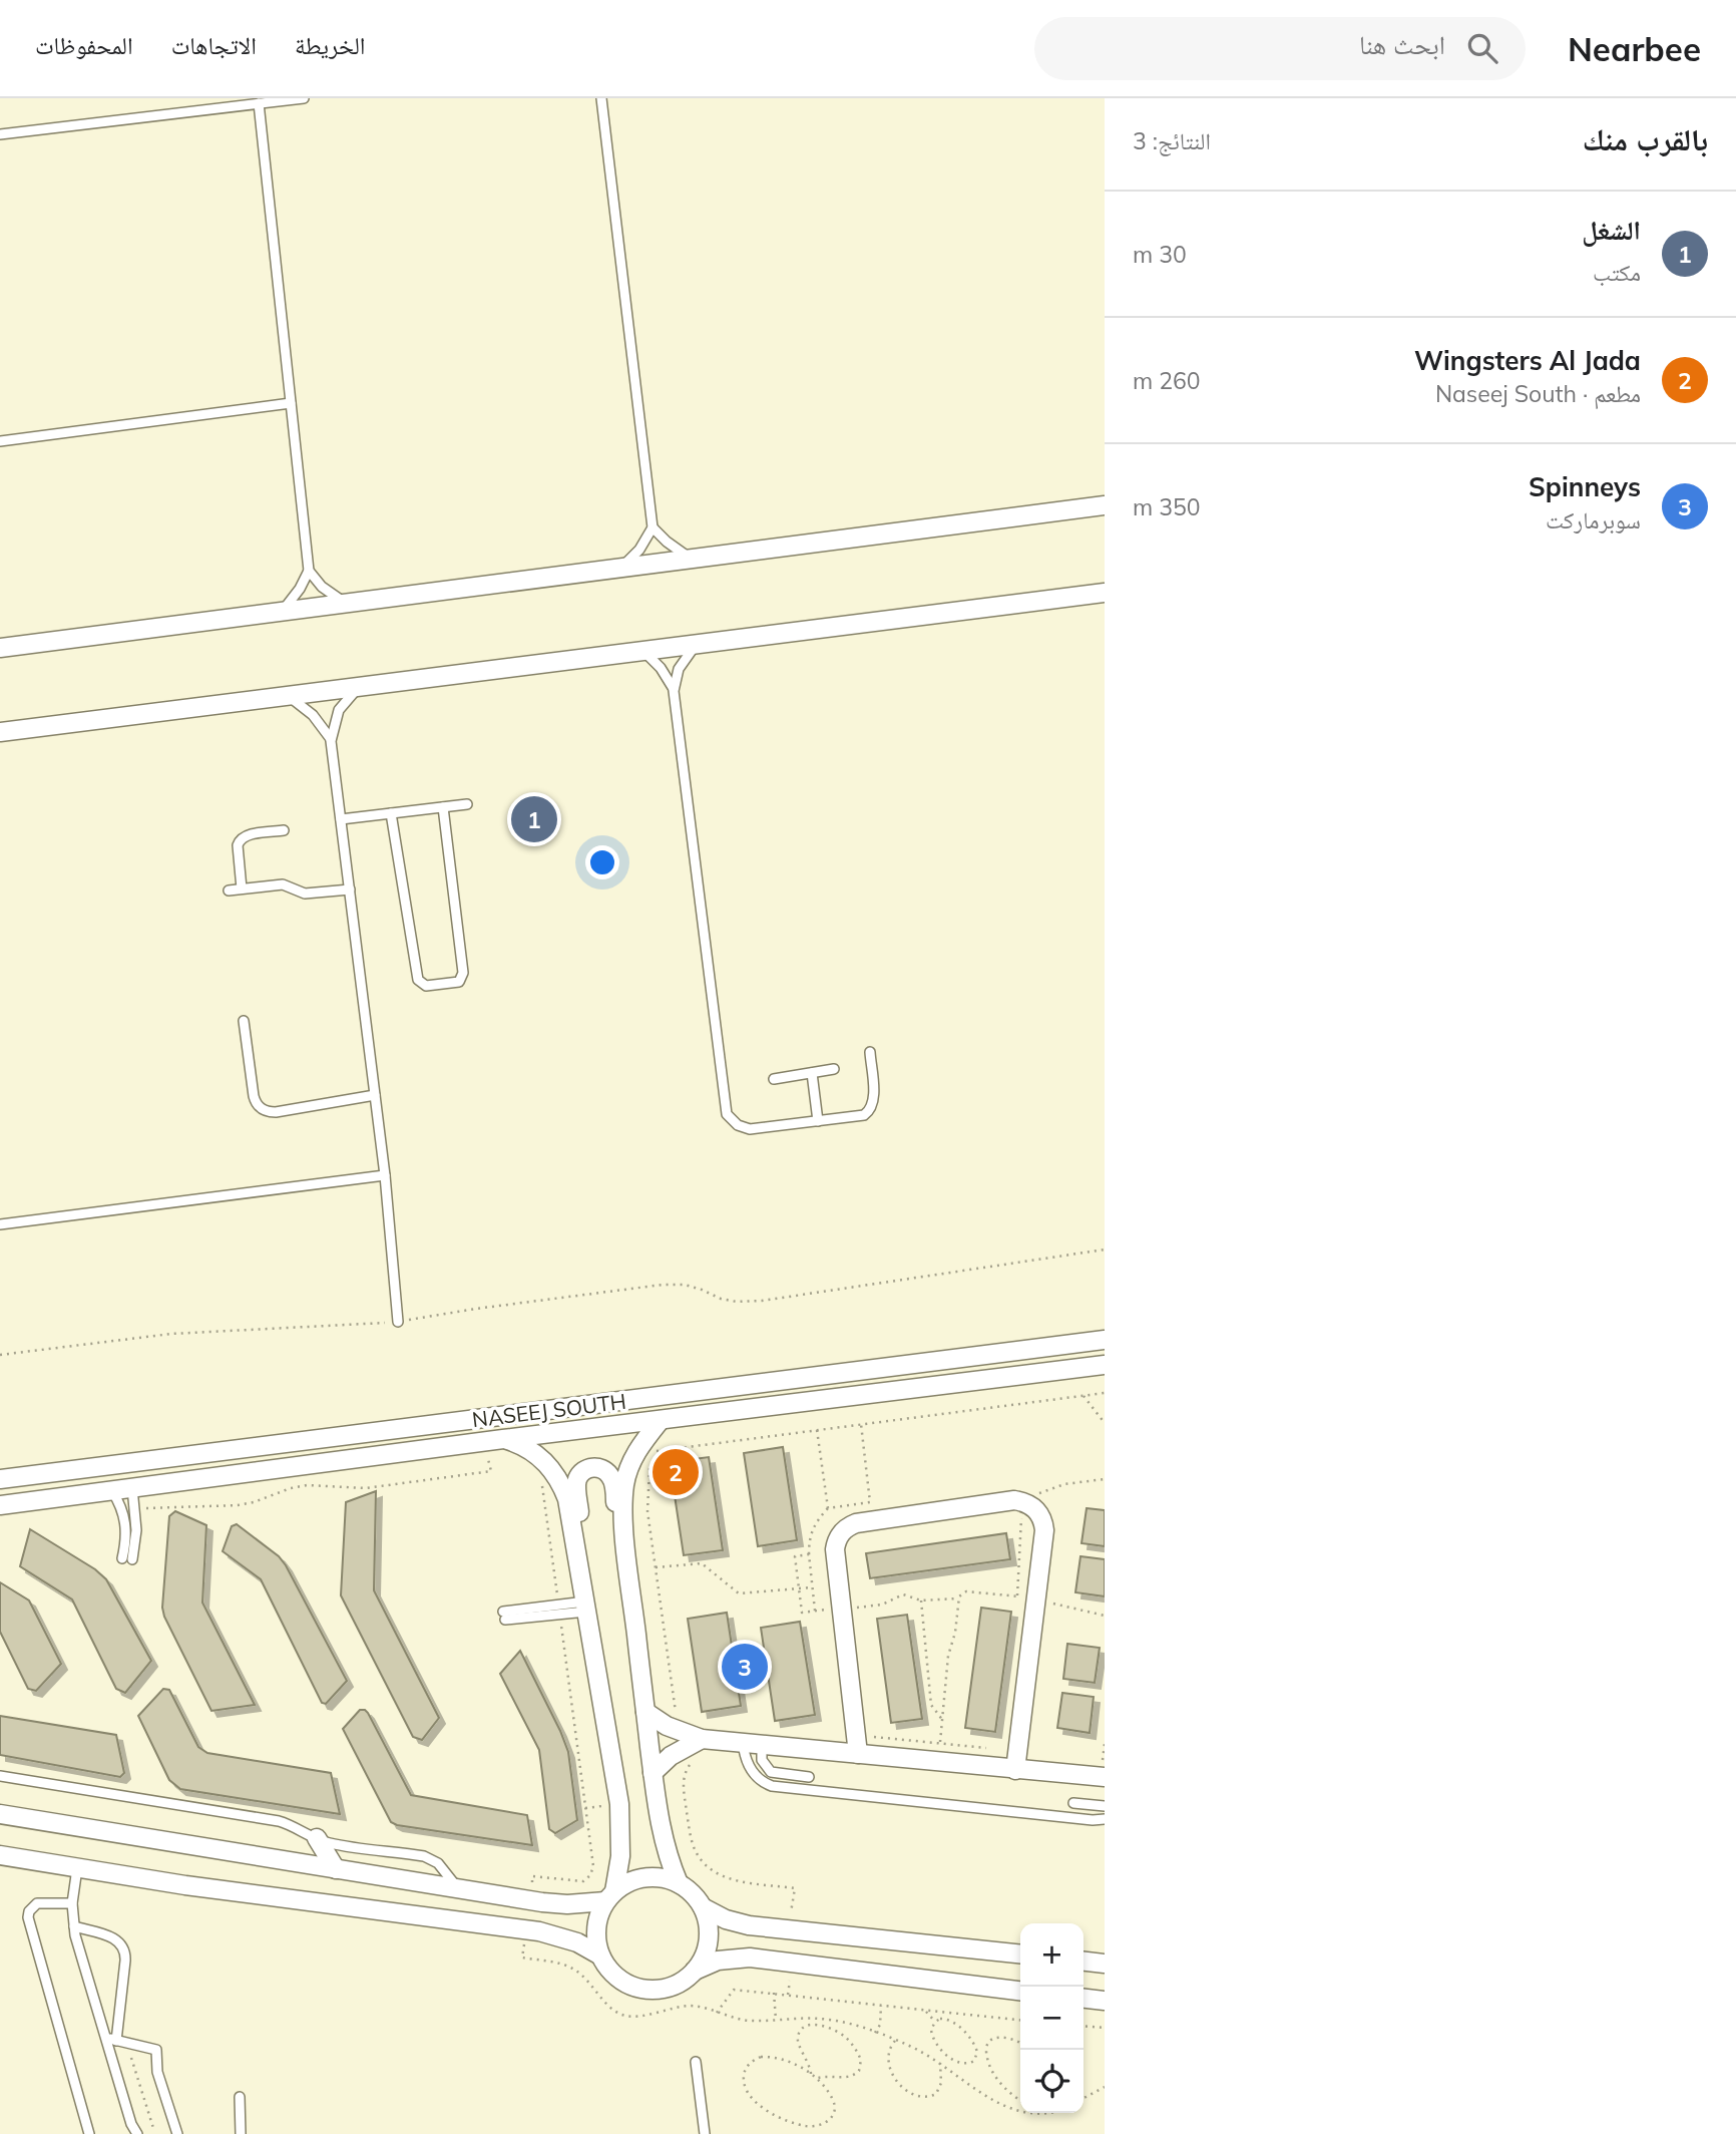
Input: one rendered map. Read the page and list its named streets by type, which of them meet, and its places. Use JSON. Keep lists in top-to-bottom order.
{
  "streets": {
    "street": ["NASEEJ SOUTH"]
  },
  "page": {
    "header": "Nearbee",
    "search": "ابحث هنا",
    "nav": ["الخريطة", "الاتجاهات", "المحفوظات"],
    "heading": ["بالقرب منك", "النتائج: 3"],
    "list": [
      {
        "mark": "1",
        "name": "الشغل",
        "note": "مكتب",
        "value": "30 m"
      },
      {
        "mark": "2",
        "name": "Wingsters Al Jada",
        "note": "مطعم · Naseej South",
        "value": "260 m"
      },
      {
        "mark": "3",
        "name": "Spinneys",
        "note": "سوبرماركت",
        "value": "350 m"
      }
    ],
    "pins": ["1", "2", "3"],
    "map_buttons": ["+", "−"]
  }
}
